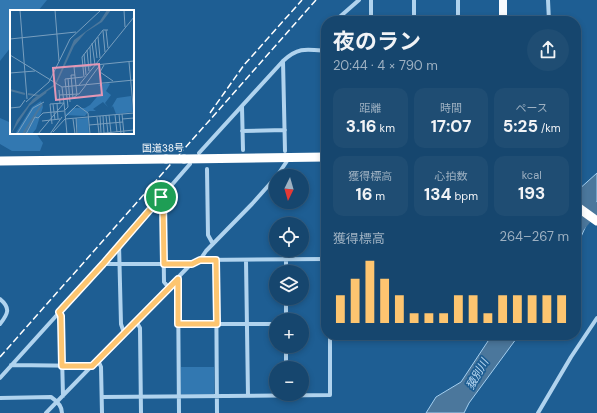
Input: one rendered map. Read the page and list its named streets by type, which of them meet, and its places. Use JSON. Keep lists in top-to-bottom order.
{
  "streets": {
    "highway": ["国道38号"]
  },
  "water": ["猿別川"],
  "north": "bottom",
  "page": {
    "heading": ["夜のラン", "20:44 · 4 × 790 m"],
    "stats": [
      ["距離", "3.16 km"],
      ["時間", "17:07"],
      ["ペース", "5:25 /km"],
      ["獲得標高", "16 m"],
      ["心拍数", "134 bpm"],
      ["kcal", "193"]
    ],
    "map_buttons": ["+", "−"],
    "chart": ["獲得標高", "264–267 m"]
  }
}
